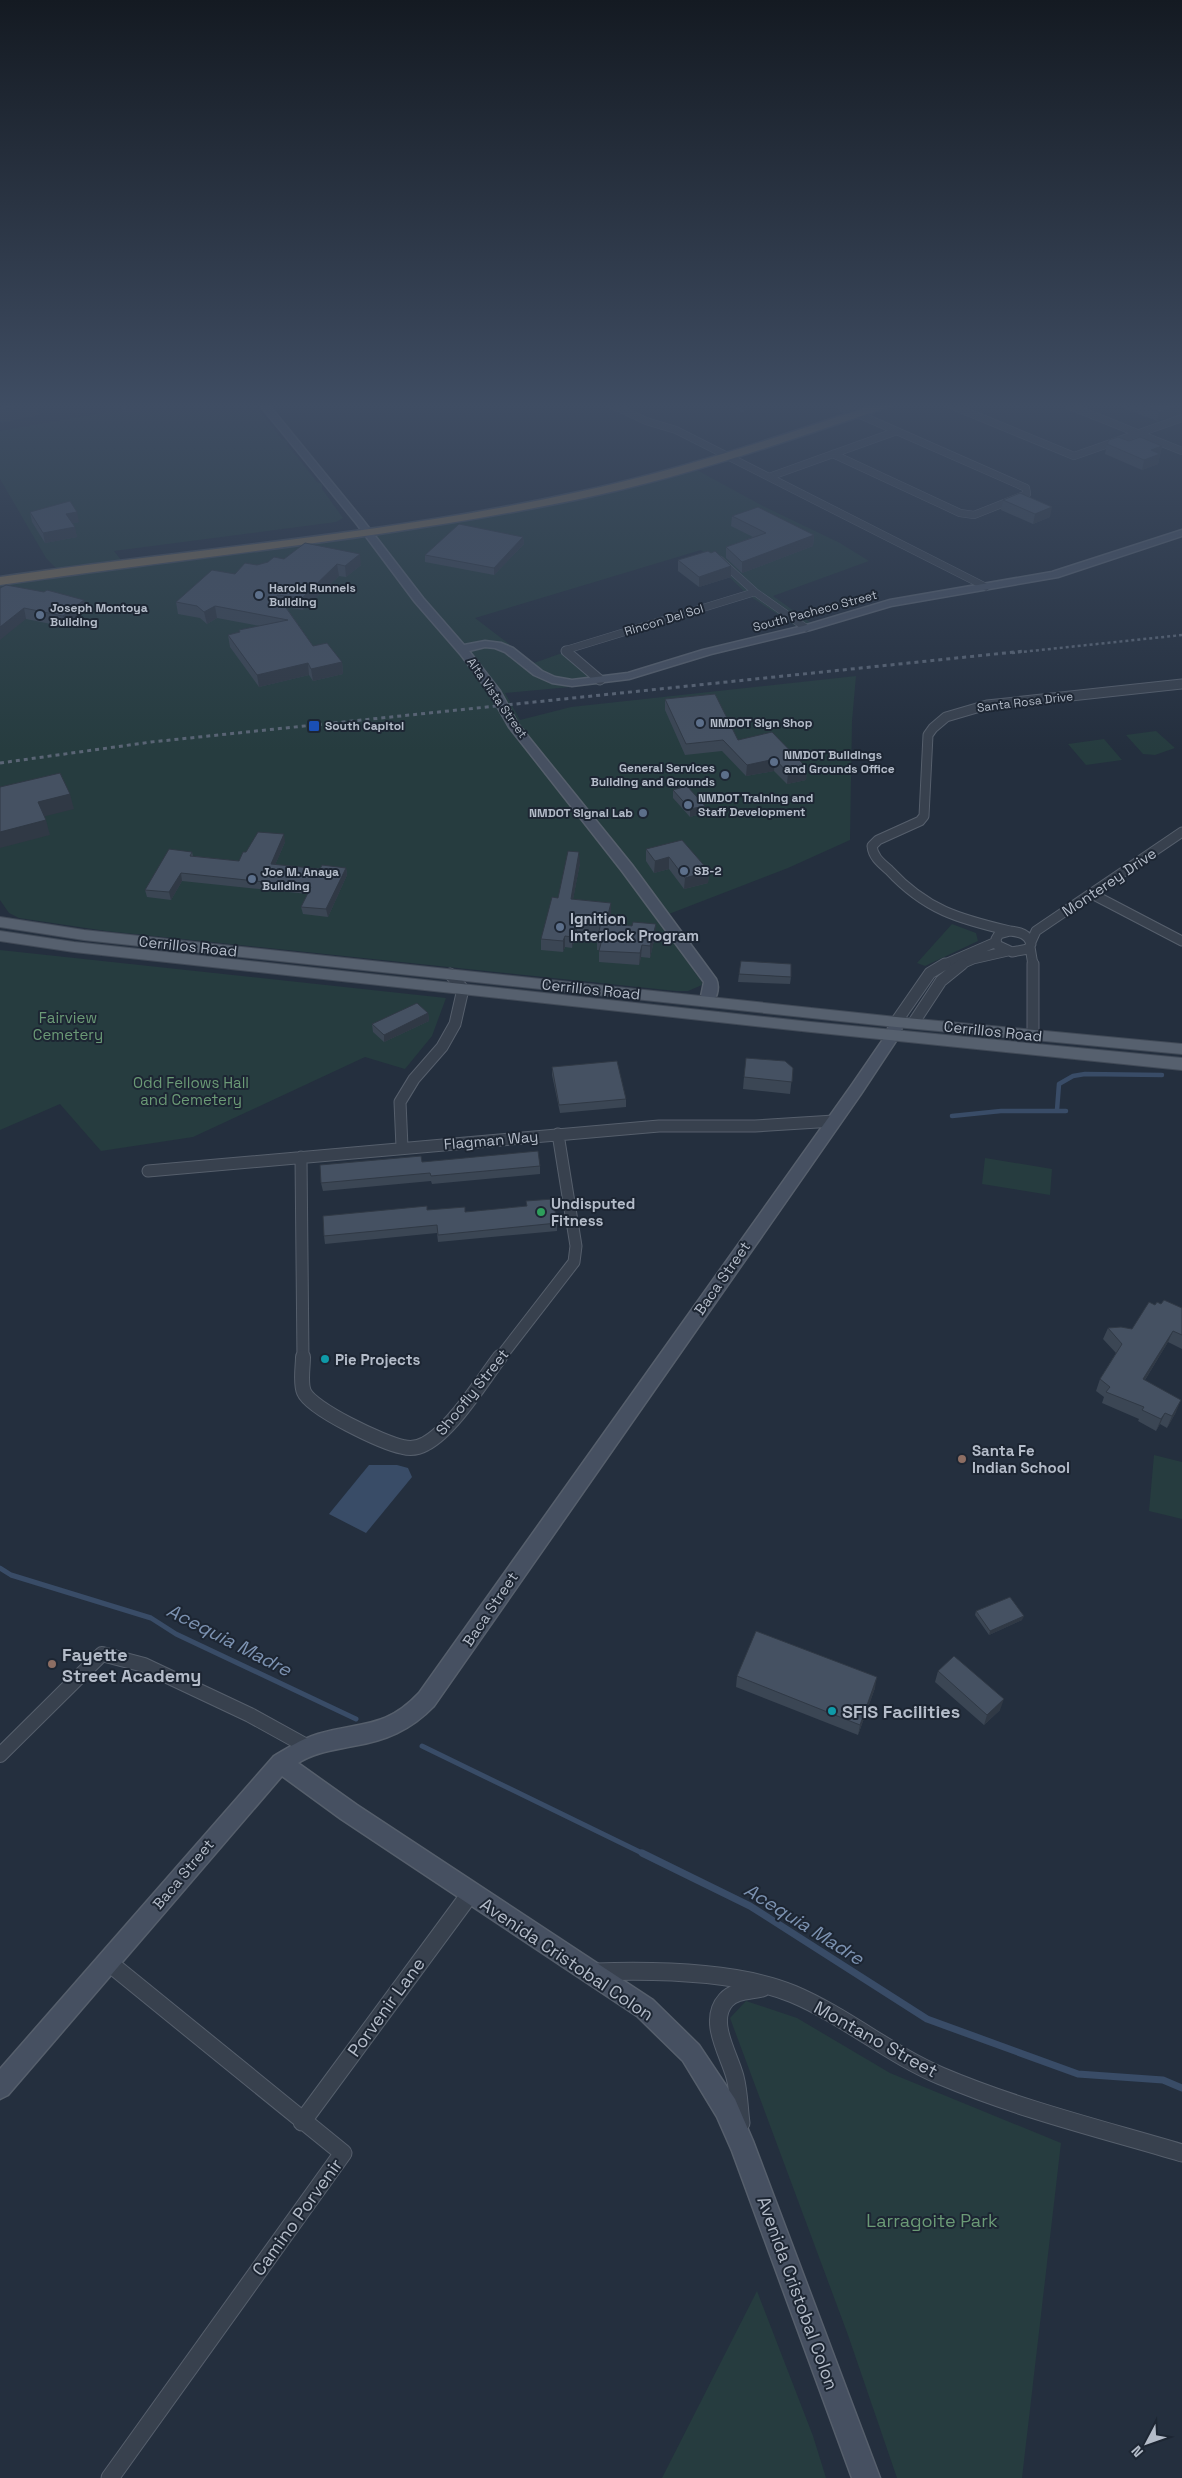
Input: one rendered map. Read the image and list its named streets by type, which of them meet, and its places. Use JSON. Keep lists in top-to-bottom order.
{
  "streets": {
    "main road": ["Cerrillos Road"],
    "street": [
      "South Pacheco Street",
      "Rincon Del Sol",
      "Alta Vista Street",
      "Santa Rosa Drive",
      "Monterey Drive",
      "Flagman Way",
      "Baca Street",
      "Shoofly Street",
      "Avenida Cristobal Colon",
      "Porvenir Lane",
      "Montano Street",
      "Camino Porvenir"
    ]
  },
  "crossings": [
    ["South Pacheco Street", "Rincon Del Sol"],
    ["South Pacheco Street", "Alta Vista Street"],
    ["Alta Vista Street", "Cerrillos Road"],
    ["Monterey Drive", "Cerrillos Road"],
    ["Monterey Drive", "Baca Street"],
    ["Cerrillos Road", "Baca Street"],
    ["Flagman Way", "Baca Street"],
    ["Flagman Way", "Shoofly Street"],
    ["Baca Street", "Avenida Cristobal Colon"],
    ["Baca Street", "Camino Porvenir"],
    ["Avenida Cristobal Colon", "Porvenir Lane"],
    ["Avenida Cristobal Colon", "Montano Street"],
    ["Porvenir Lane", "Camino Porvenir"]
  ],
  "water": ["Acequia Madre"],
  "parks": ["Fairview Cemetery", "Odd Fellows Hall and Cemetery", "Larragoite Park"],
  "places": {
    "other": [
      "Harold Runnels Building",
      "Joseph Montoya Building",
      "NMDOT Sign Shop",
      "NMDOT Buildings and Grounds Office",
      "General Services Building and Grounds",
      "NMDOT Training and Staff Development",
      "NMDOT Signal Lab",
      "SB-2",
      "Joe M. Anaya Building",
      "Ignition Interlock Program",
      "Undisputed Fitness",
      "Pie Projects",
      "Santa Fe Indian School",
      "Fayette Street Academy",
      "SFIS Facilities"
    ],
    "transit": ["South Capitol"]
  },
  "north": "bottom left"
}
